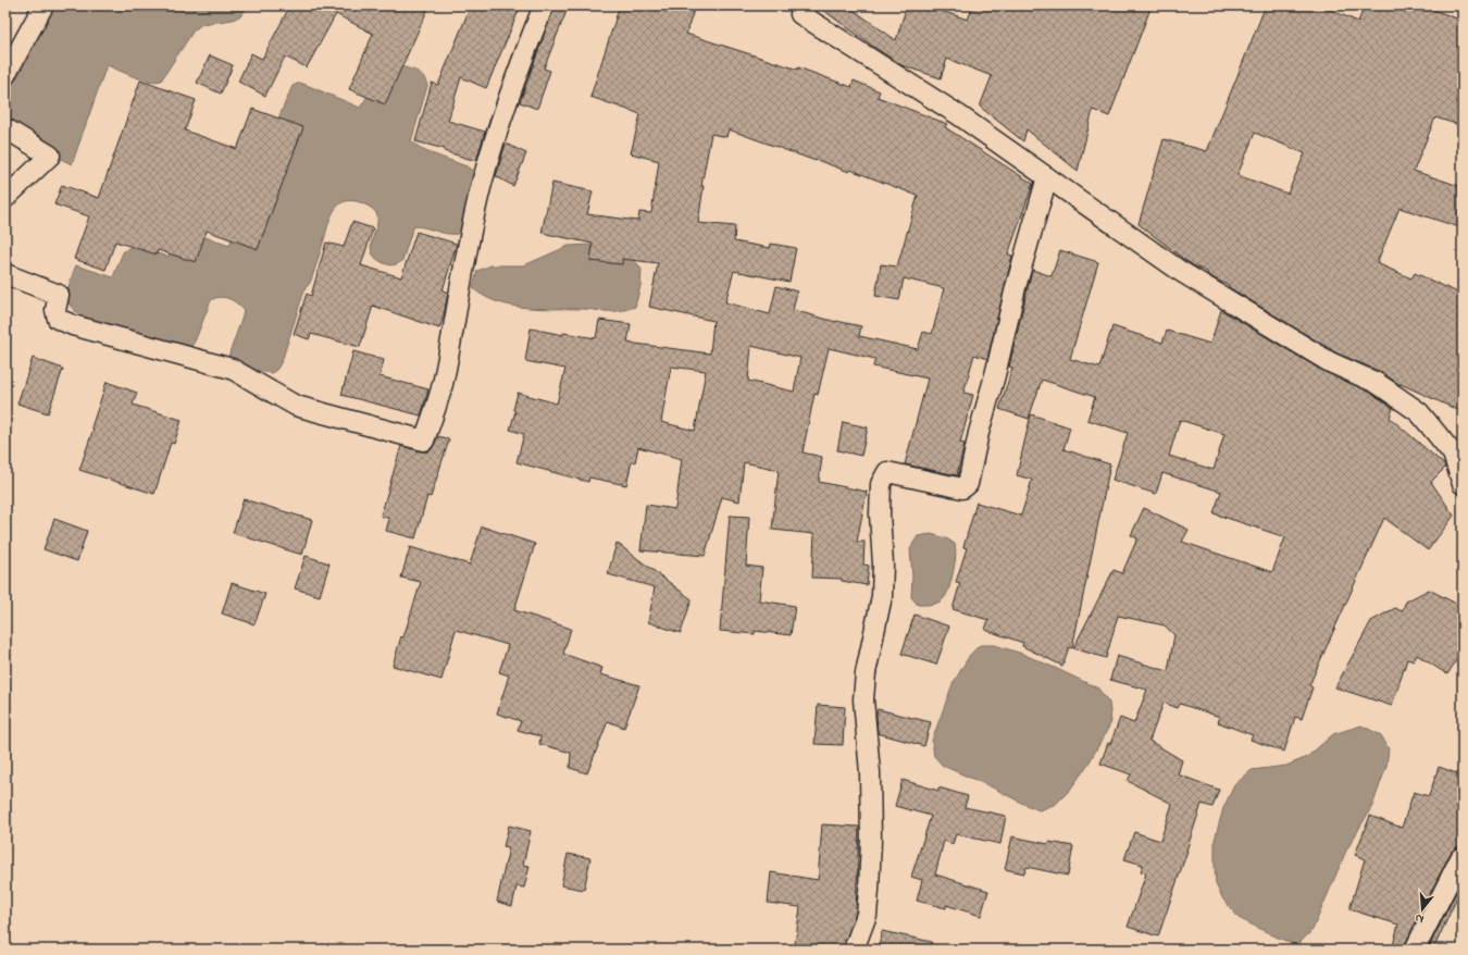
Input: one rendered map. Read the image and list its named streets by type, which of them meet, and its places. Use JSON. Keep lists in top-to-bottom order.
{
  "north": "bottom"
}
